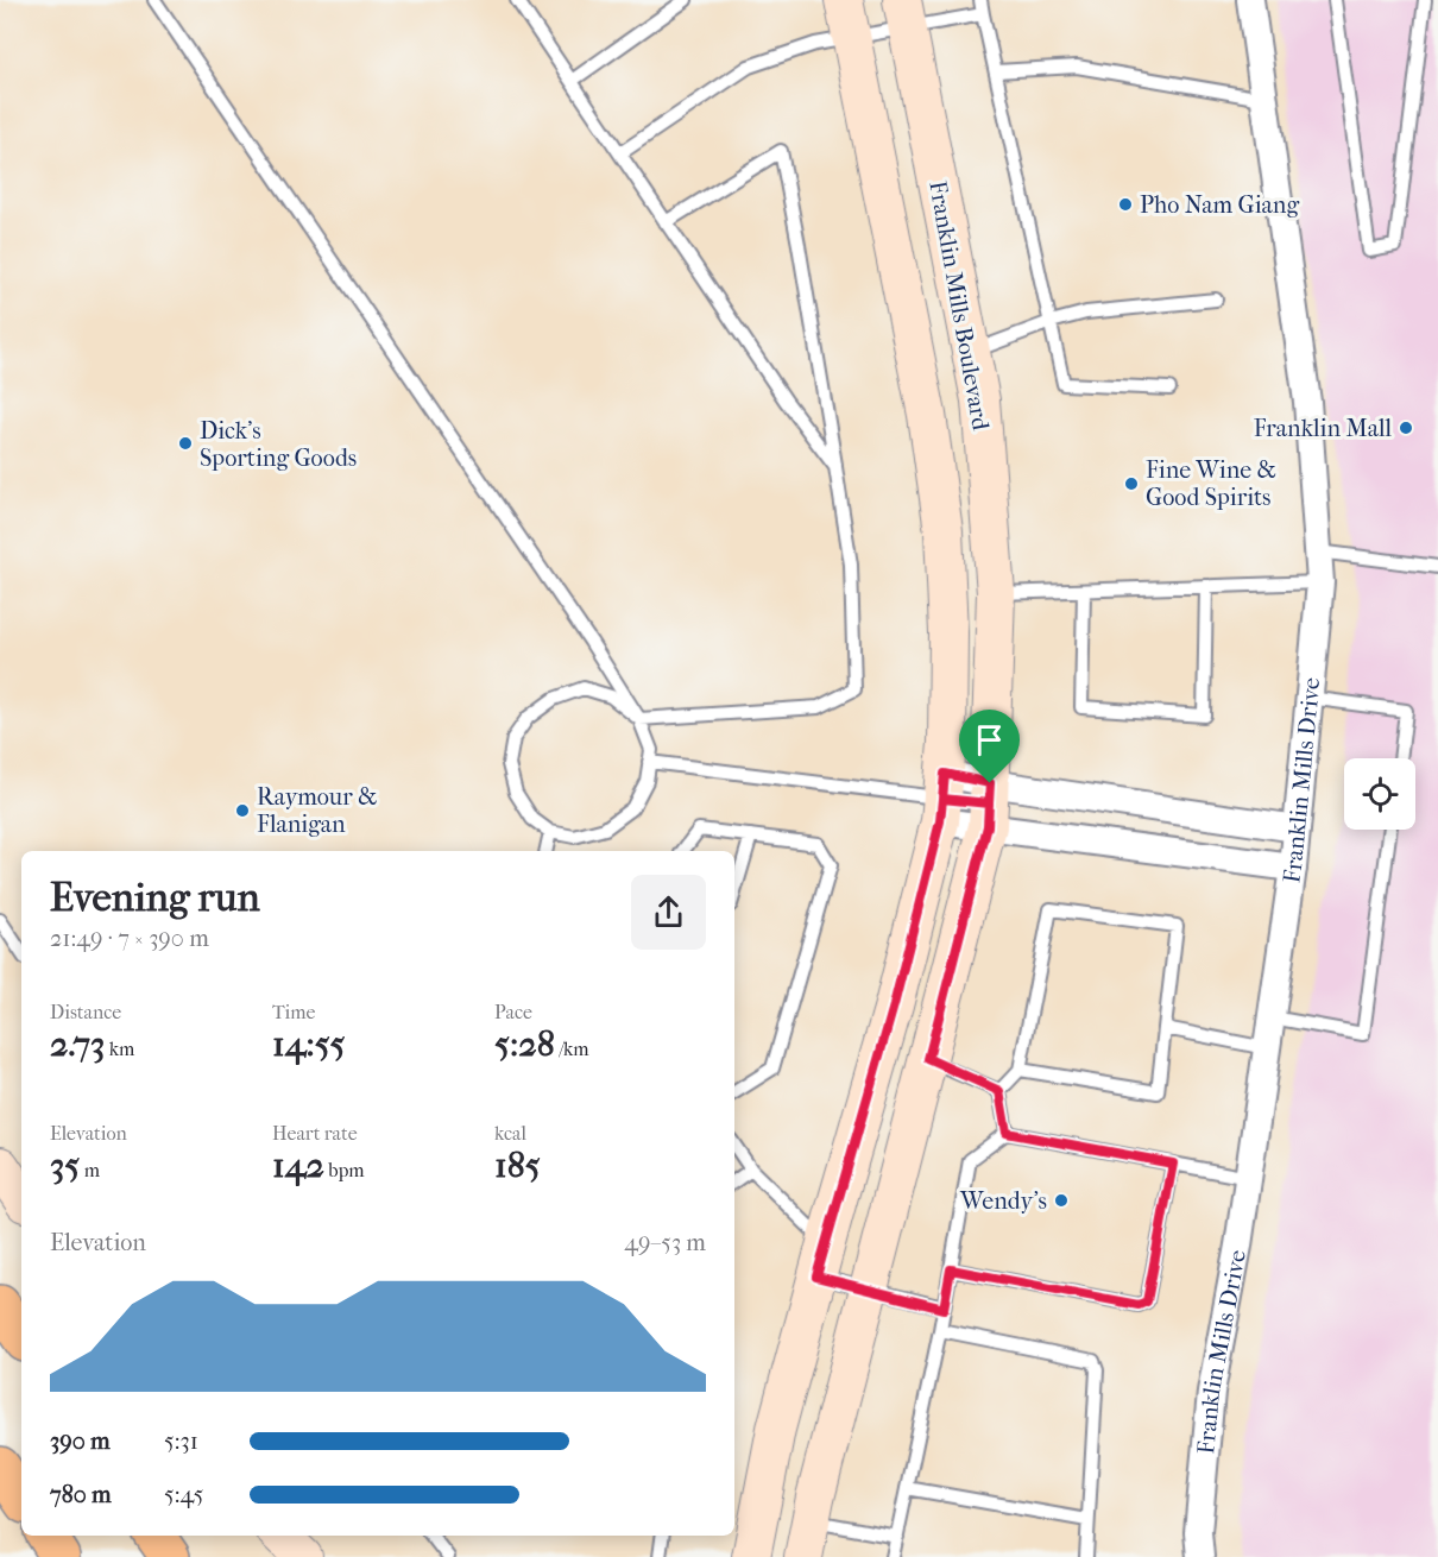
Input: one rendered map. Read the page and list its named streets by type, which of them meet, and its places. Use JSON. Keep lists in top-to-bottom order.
{
  "streets": {
    "street": ["Franklin Mills Boulevard", "Franklin Mills Drive"]
  },
  "places": [
    "Pho Nam Giang",
    "Franklin Mall",
    "Dick's Sporting Goods",
    "Fine Wine & Good Spirits",
    "Raymour & Flanigan",
    "Wendy's"
  ],
  "page": {
    "heading": ["Evening run", "21:49 · 7 × 390 m"],
    "stats": [
      ["Distance", "2.73 km"],
      ["Time", "14:55"],
      ["Pace", "5:28 /km"],
      ["Elevation", "35 m"],
      ["Heart rate", "142 bpm"],
      ["kcal", "185"]
    ],
    "chart": ["Elevation", "49–53 m"],
    "list": [
      {
        "name": "390 m",
        "note": "5:31"
      },
      {
        "name": "780 m",
        "note": "5:45"
      }
    ]
  }
}
